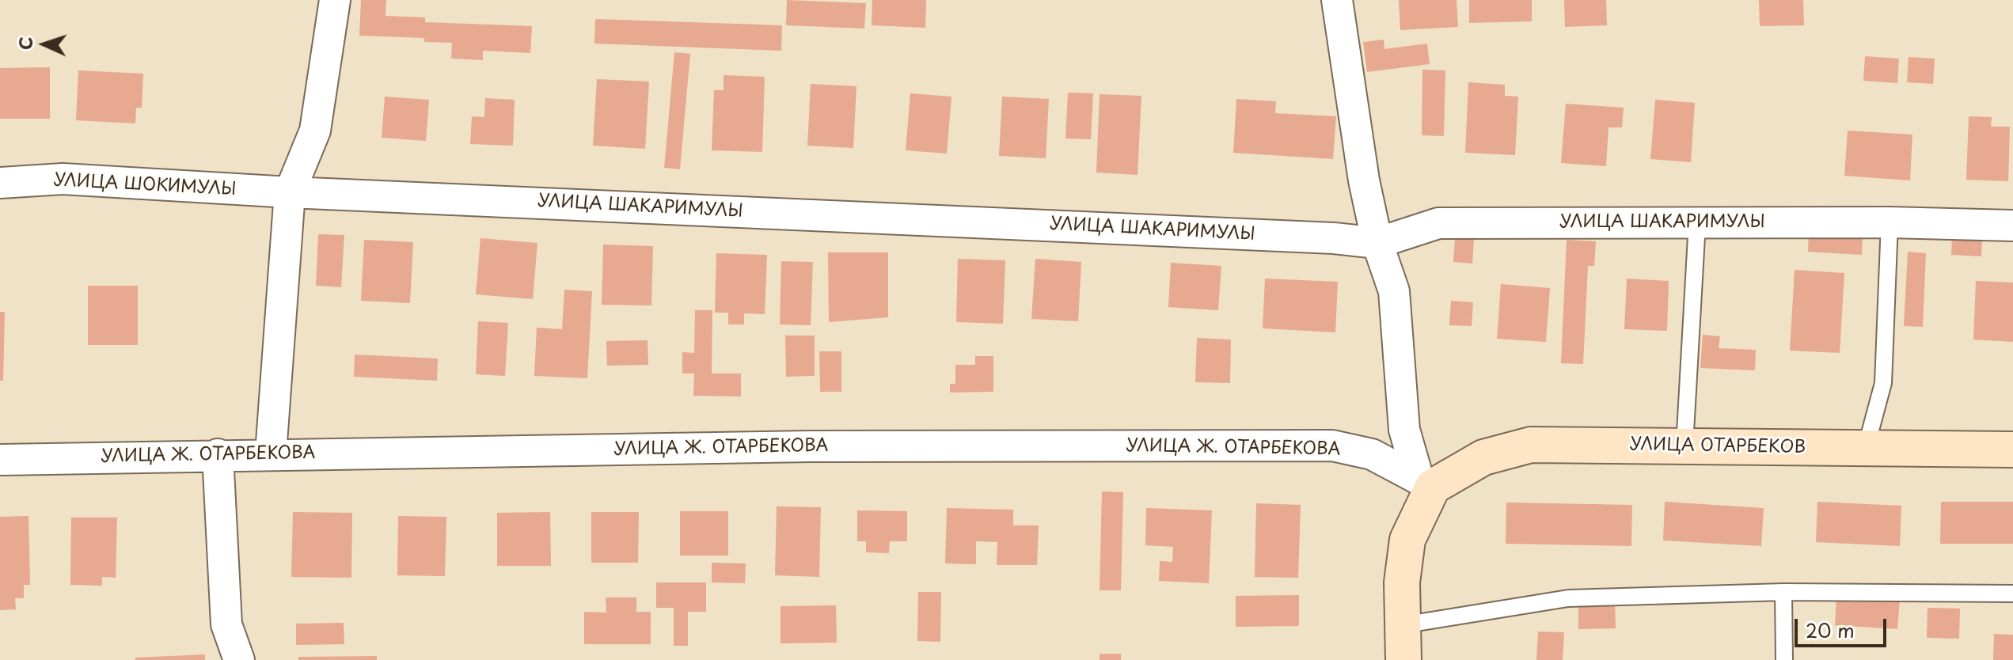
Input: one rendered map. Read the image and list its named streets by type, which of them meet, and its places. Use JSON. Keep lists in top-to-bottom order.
{
  "streets": {
    "main road": ["УЛИЦА ОТАРБЕКОВ"],
    "street": ["УЛИЦА ШОКИМУЛЫ", "УЛИЦА ШАКАРИМУЛЫ", "УЛИЦА Ж. ОТАРБЕКОВА"]
  },
  "crossings": [
    ["УЛИЦА ШОКИМУЛЫ", "УЛИЦА ШАКАРИМУЛЫ"],
    ["УЛИЦА ОТАРБЕКОВ", "УЛИЦА Ж. ОТАРБЕКОВА"]
  ],
  "scale_bar": "20 m",
  "north": "left"
}
